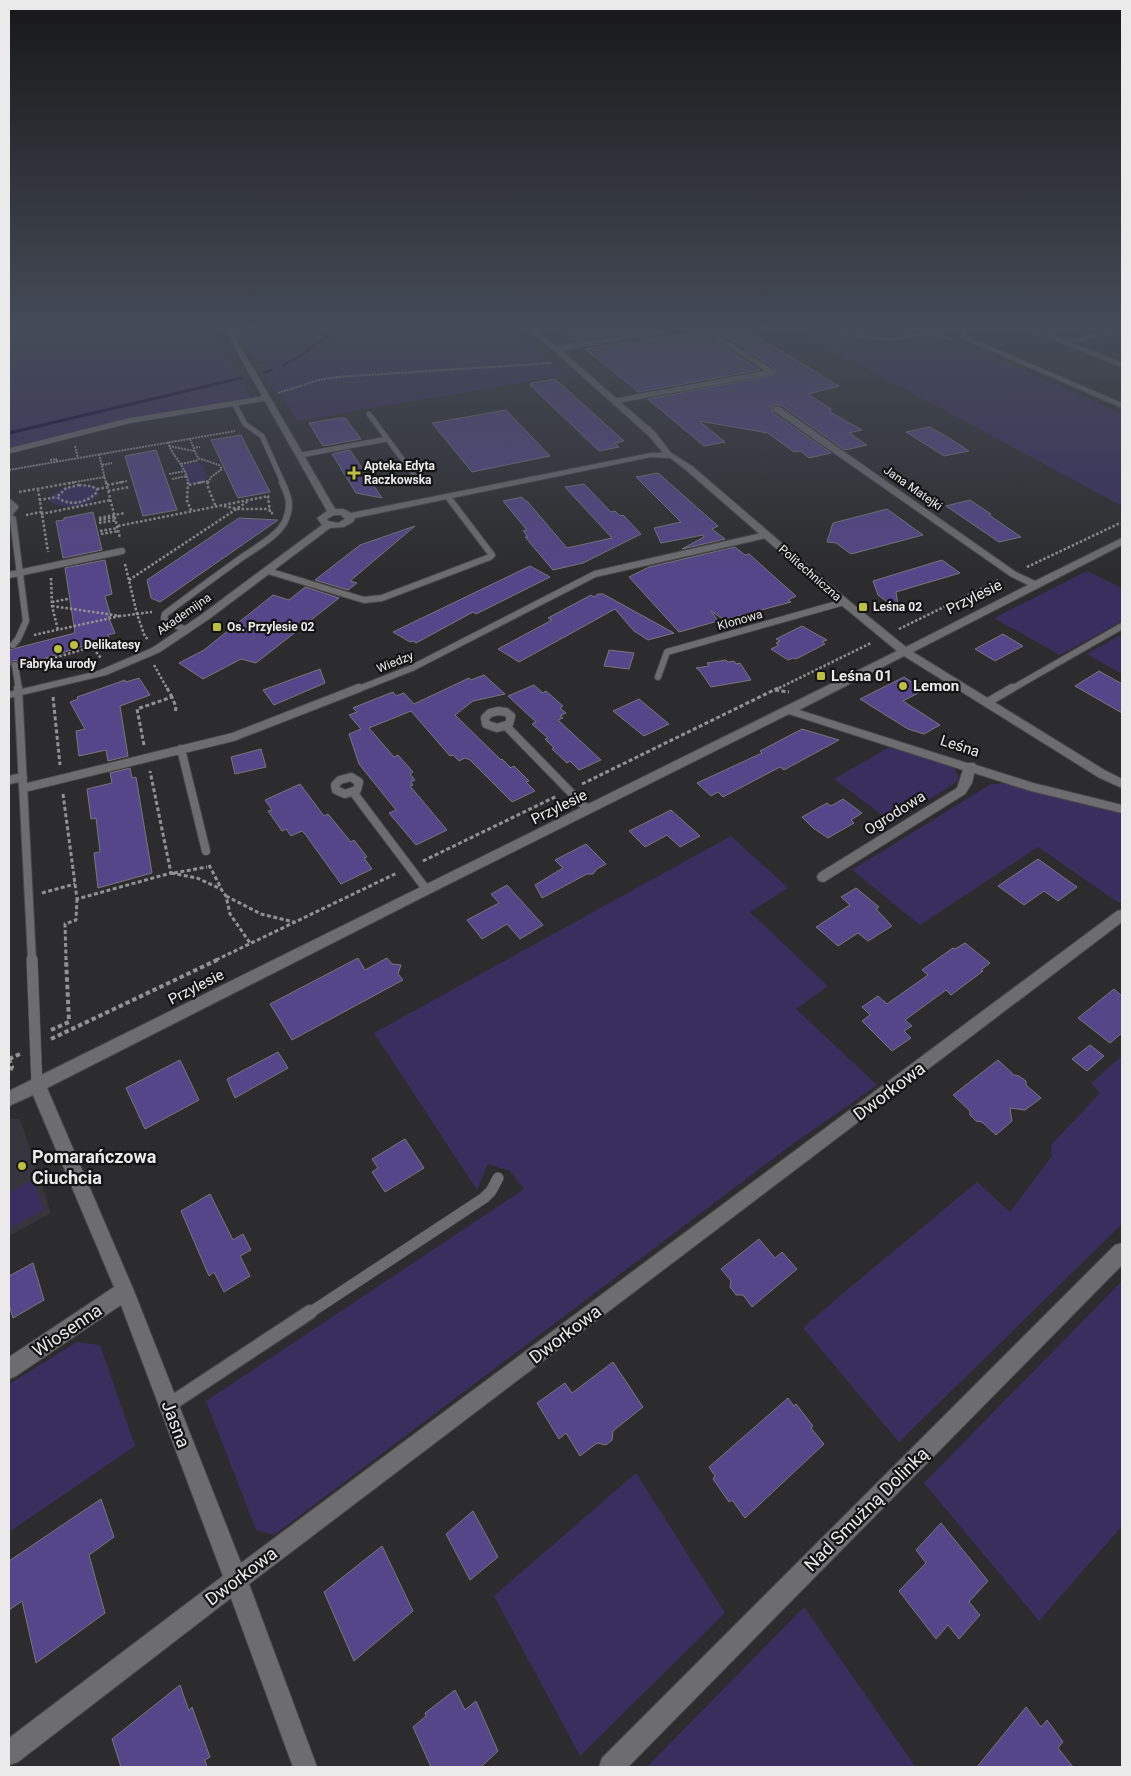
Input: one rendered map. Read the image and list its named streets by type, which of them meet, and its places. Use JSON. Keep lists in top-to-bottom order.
{
  "streets": {
    "street": [
      "Jana Matejki",
      "Politechniczna",
      "Przylesie",
      "Akademijna",
      "Leśna",
      "Ogrodowa",
      "Dworkowa",
      "Wiosenna",
      "Jasna",
      "Nad Smużną Dolinką"
    ],
    "lane": ["Klonowa", "Wiedzy"]
  },
  "crossings": [
    ["Jana Matejki", "Przylesie"],
    ["Politechniczna", "Przylesie"],
    ["Politechniczna", "Klonowa"],
    ["Politechniczna", "Wiedzy"],
    ["Przylesie", "Leśna"],
    ["Przylesie", "Jasna"],
    ["Leśna", "Ogrodowa"],
    ["Dworkowa", "Jasna"],
    ["Wiosenna", "Jasna"]
  ],
  "places": {
    "health": ["Apteka Edyta Raczkowska"],
    "transit": ["Leśna 02", "Os. Przylesie 02", "Leśna 01"],
    "other": [
      "Delikatesy",
      "Fabryka urody",
      "Lemon",
      "Pomarańczowa Ciuchcia"
    ]
  }
}
